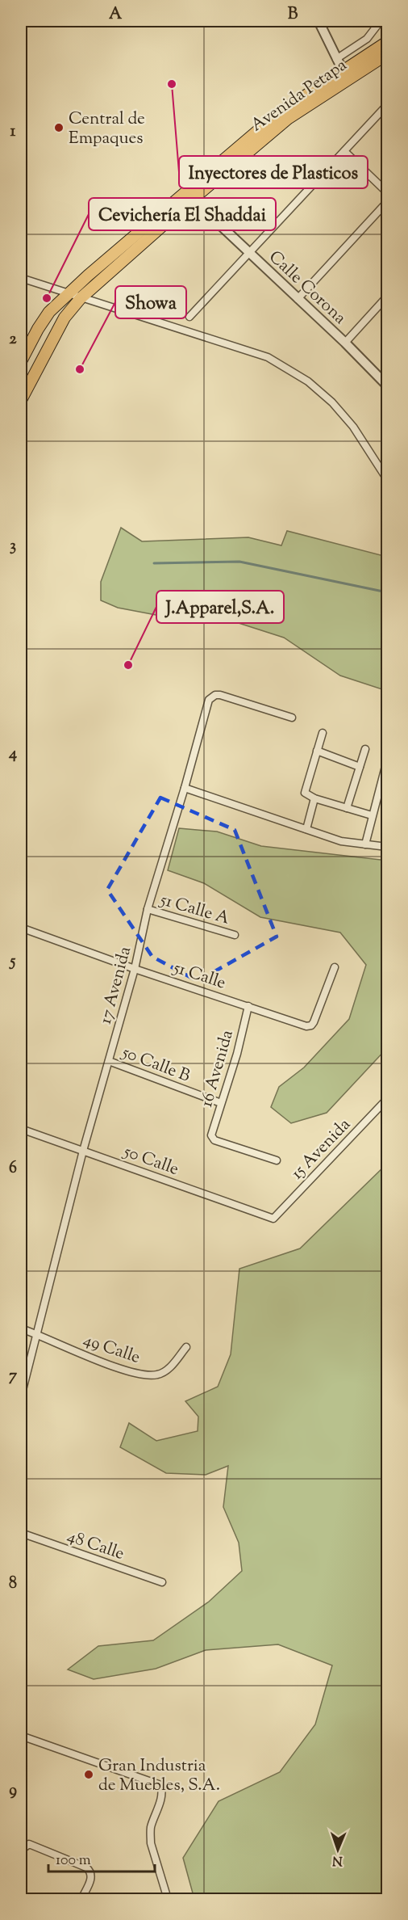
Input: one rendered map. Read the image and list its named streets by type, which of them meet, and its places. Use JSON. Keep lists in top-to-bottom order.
{
  "streets": {
    "main road": ["Avenida Petapa"],
    "street": [
      "Calle Corona",
      "51 Calle A",
      "51 Calle",
      "17 Avenida",
      "50 Calle B",
      "16 Avenida",
      "15 Avenida",
      "50 Calle",
      "49 Calle",
      "48 Calle"
    ]
  },
  "crossings": [
    ["Avenida Petapa", "Calle Corona"],
    ["51 Calle A", "17 Avenida"],
    ["51 Calle", "17 Avenida"],
    ["51 Calle", "16 Avenida"],
    ["17 Avenida", "50 Calle B"],
    ["17 Avenida", "50 Calle"],
    ["17 Avenida", "49 Calle"],
    ["50 Calle B", "16 Avenida"],
    ["15 Avenida", "50 Calle"]
  ],
  "places": [
    "Inyectores de Plasticos",
    "Central de Empaques",
    "Cevichería El Shaddai",
    "Showa",
    "J.Apparel,S.A.",
    "Gran Industria de Muebles, S.A."
  ],
  "scale_bar": "100 m",
  "north": "bottom",
  "grid": {
    "columns": ["A", "B"],
    "rows": [
      "1",
      "2",
      "3",
      "4",
      "5",
      "6",
      "7",
      "8",
      "9"
    ]
  }
}
